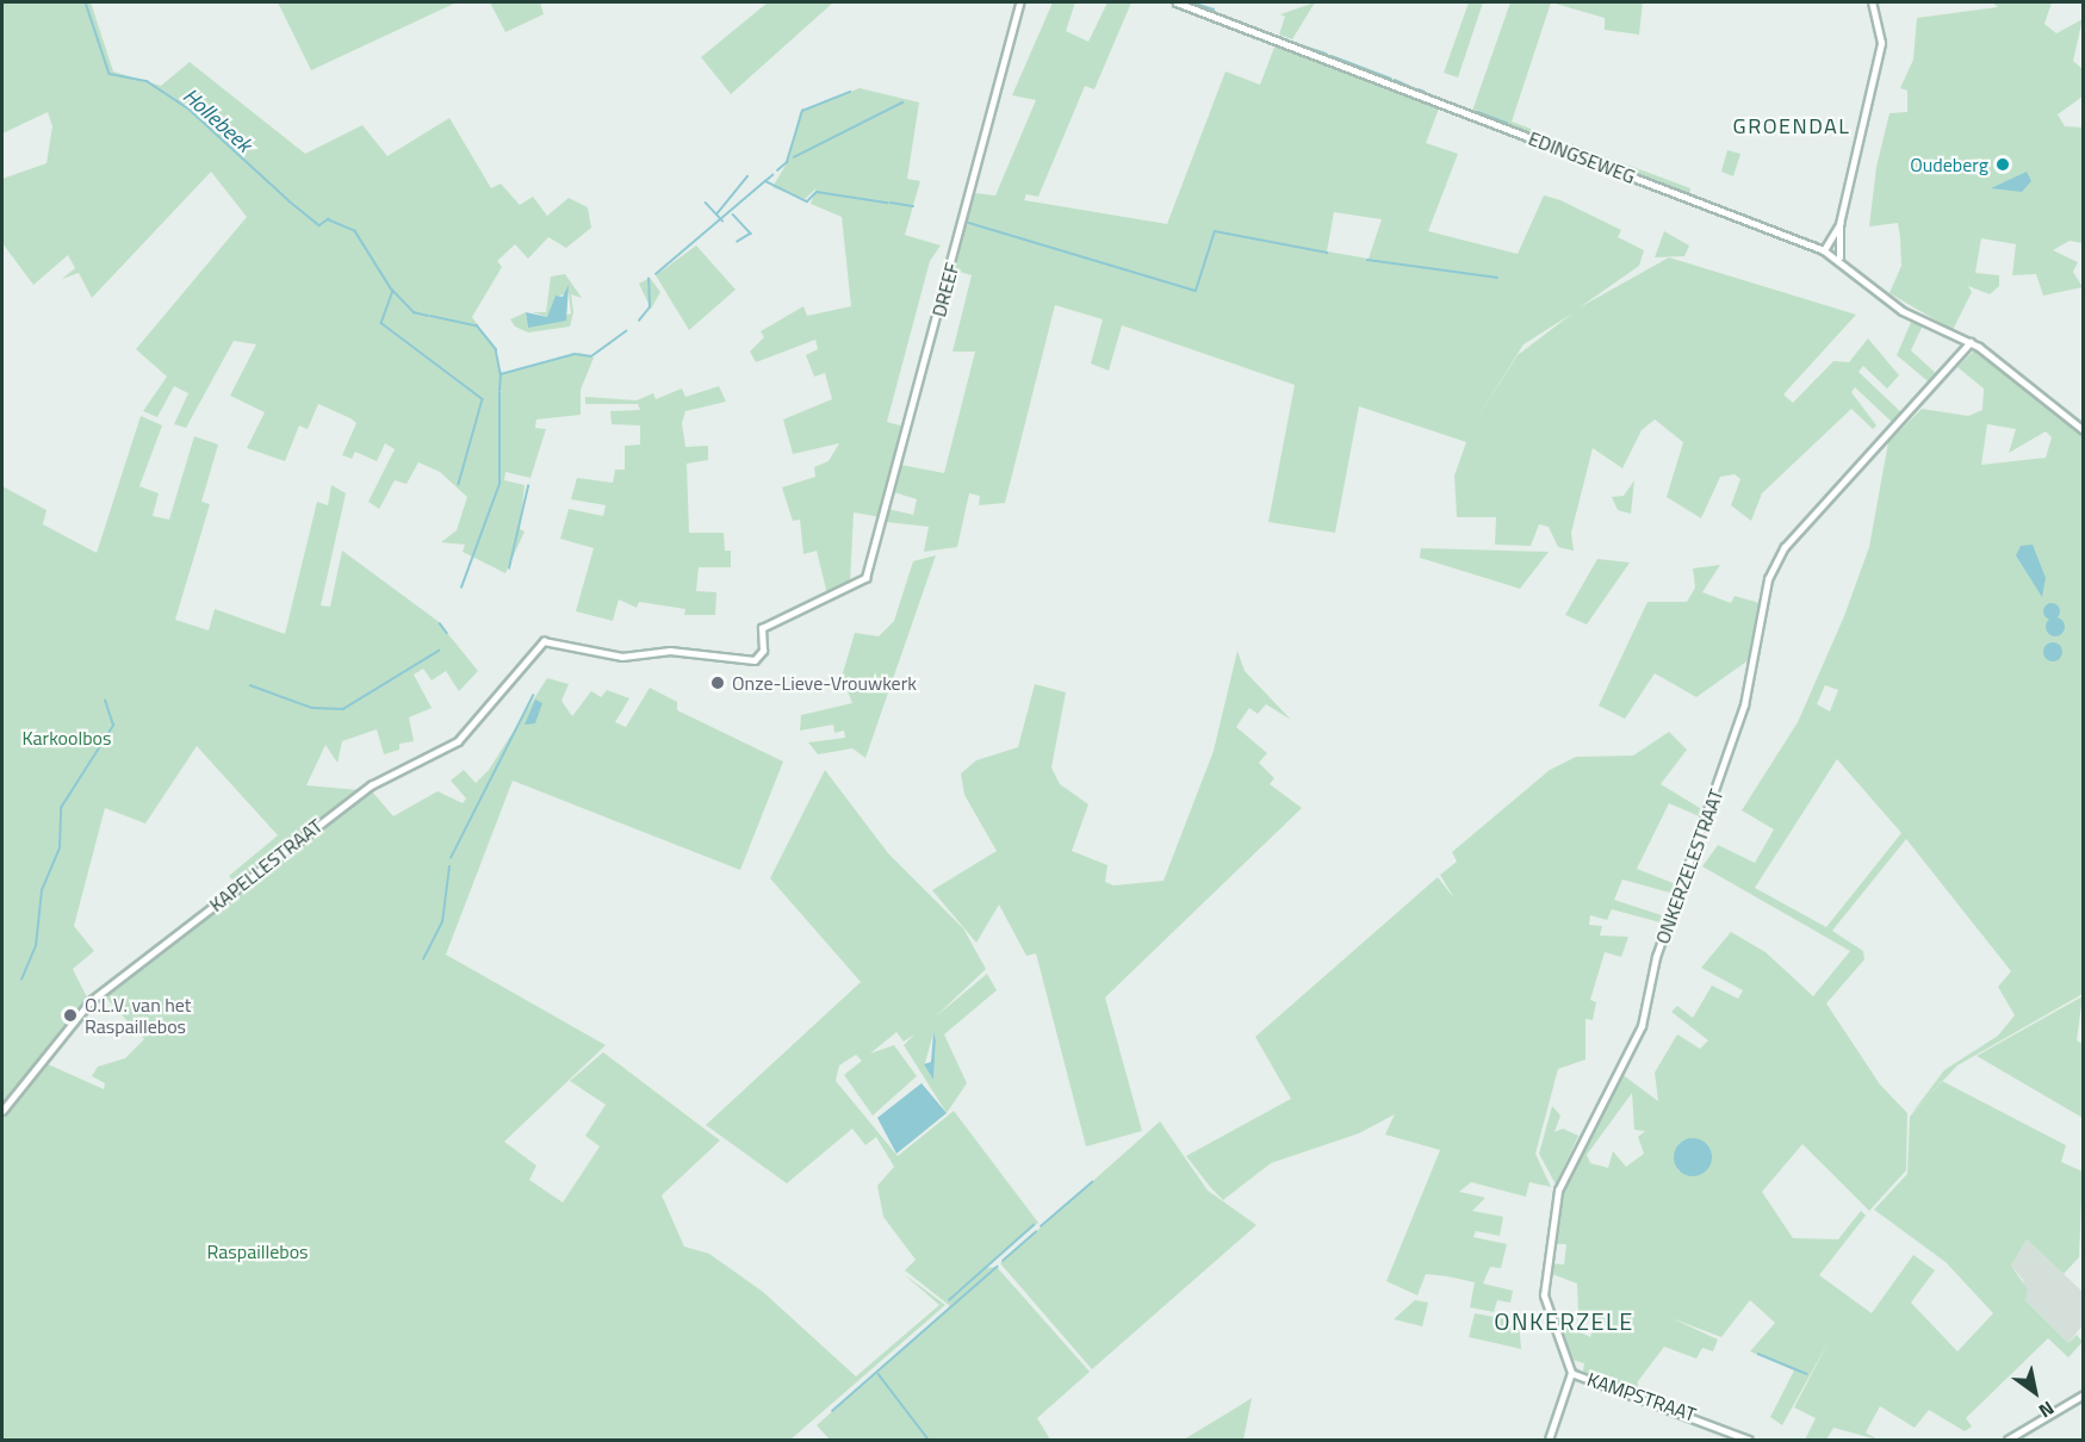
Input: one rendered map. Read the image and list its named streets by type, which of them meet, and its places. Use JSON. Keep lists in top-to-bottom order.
{
  "streets": {
    "street": [
      "EDINGSEWEG",
      "DREEF",
      "KAPELLESTRAAT",
      "ONKERZELESTRAAT",
      "KAMPSTRAAT"
    ]
  },
  "crossings": [
    ["EDINGSEWEG", "ONKERZELESTRAAT"],
    ["DREEF", "KAPELLESTRAAT"],
    ["ONKERZELESTRAAT", "KAMPSTRAAT"]
  ],
  "districts": ["GROENDAL", "ONKERZELE"],
  "water": ["Hollebeek"],
  "parks": ["Karkoolbos", "Raspaillebos"],
  "places": ["Oudeberg", "Onze-Lieve-Vrouwkerk", "O.L.V. van het Raspaillebos"],
  "north": "bottom right"
}
